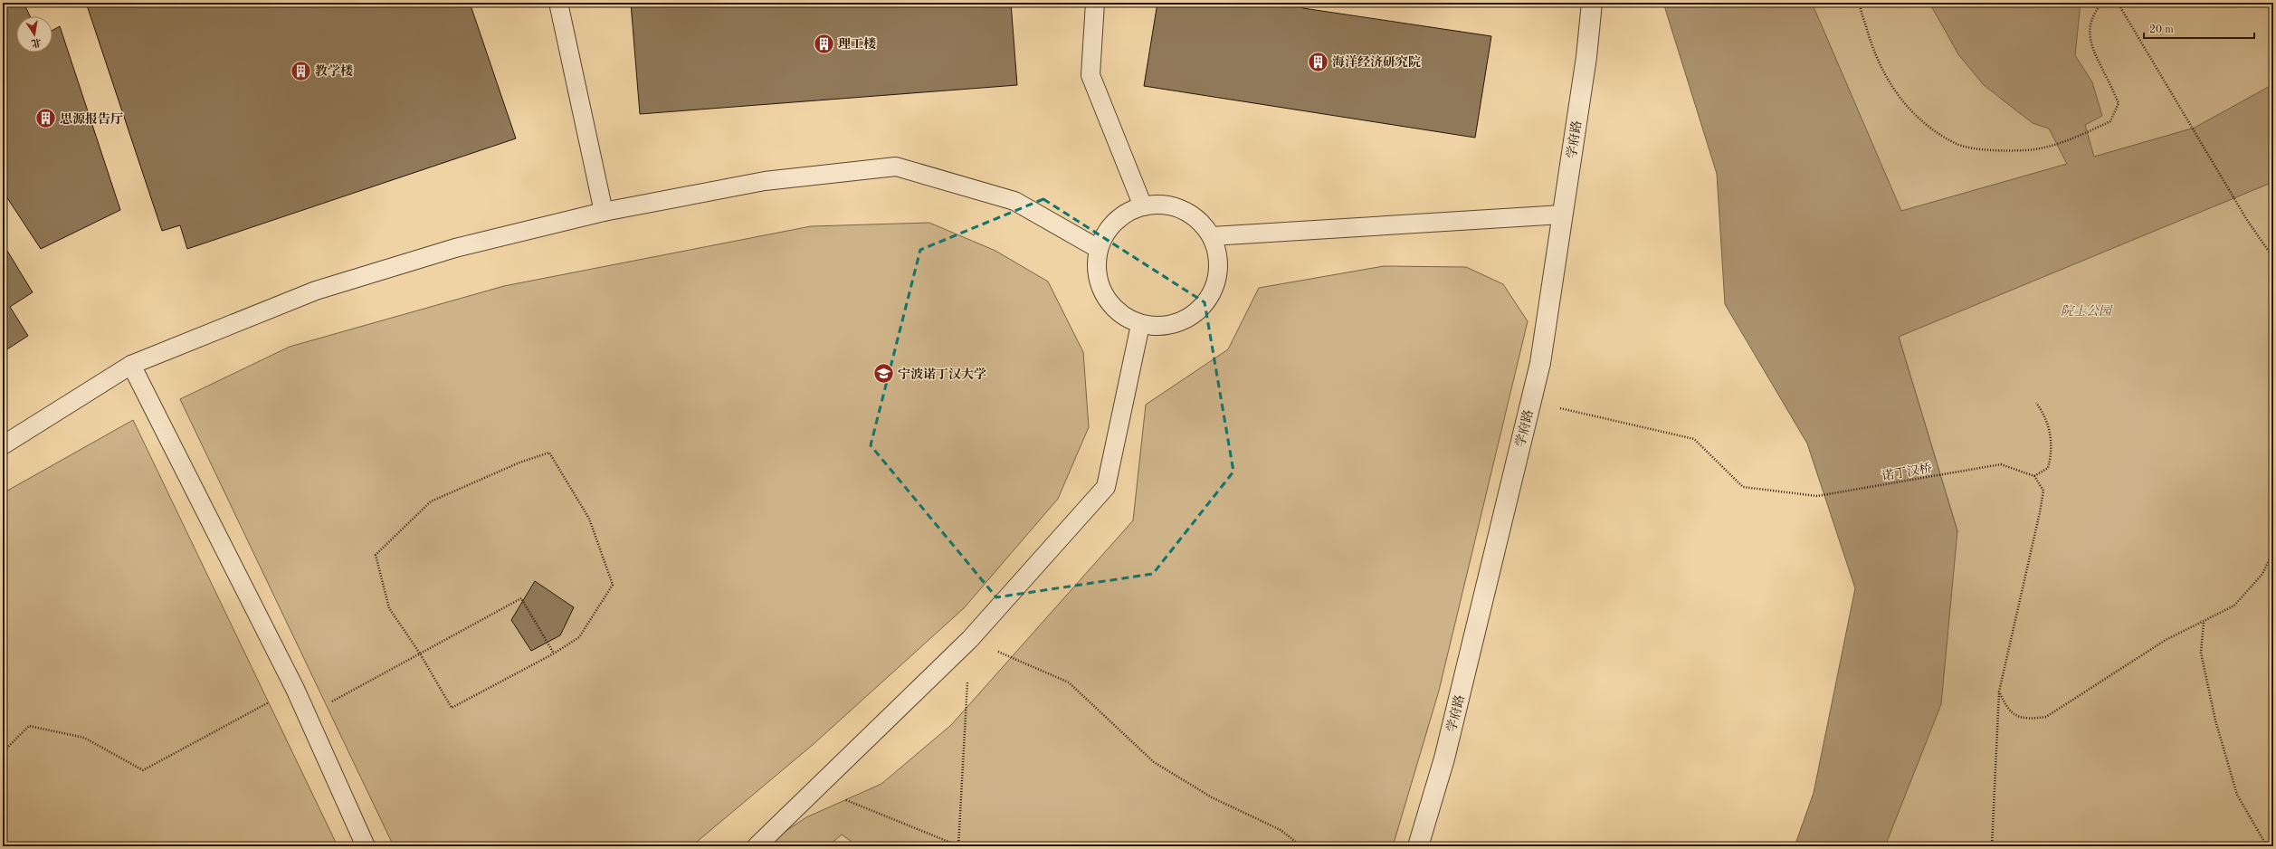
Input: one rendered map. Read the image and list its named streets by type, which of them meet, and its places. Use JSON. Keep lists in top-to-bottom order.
{
  "streets": {
    "street": ["学府路"],
    "path": ["诺丁汉桥"]
  },
  "crossings": [
    ["学府路", "诺丁汉桥"]
  ],
  "parks": ["院士公园"],
  "places": {
    "building": [
      "理工楼",
      "海洋经济研究院",
      "教学楼",
      "思源报告厅"
    ],
    "school or university": ["宁波诺丁汉大学"]
  },
  "scale_bar": "20 m",
  "north": "bottom"
}
